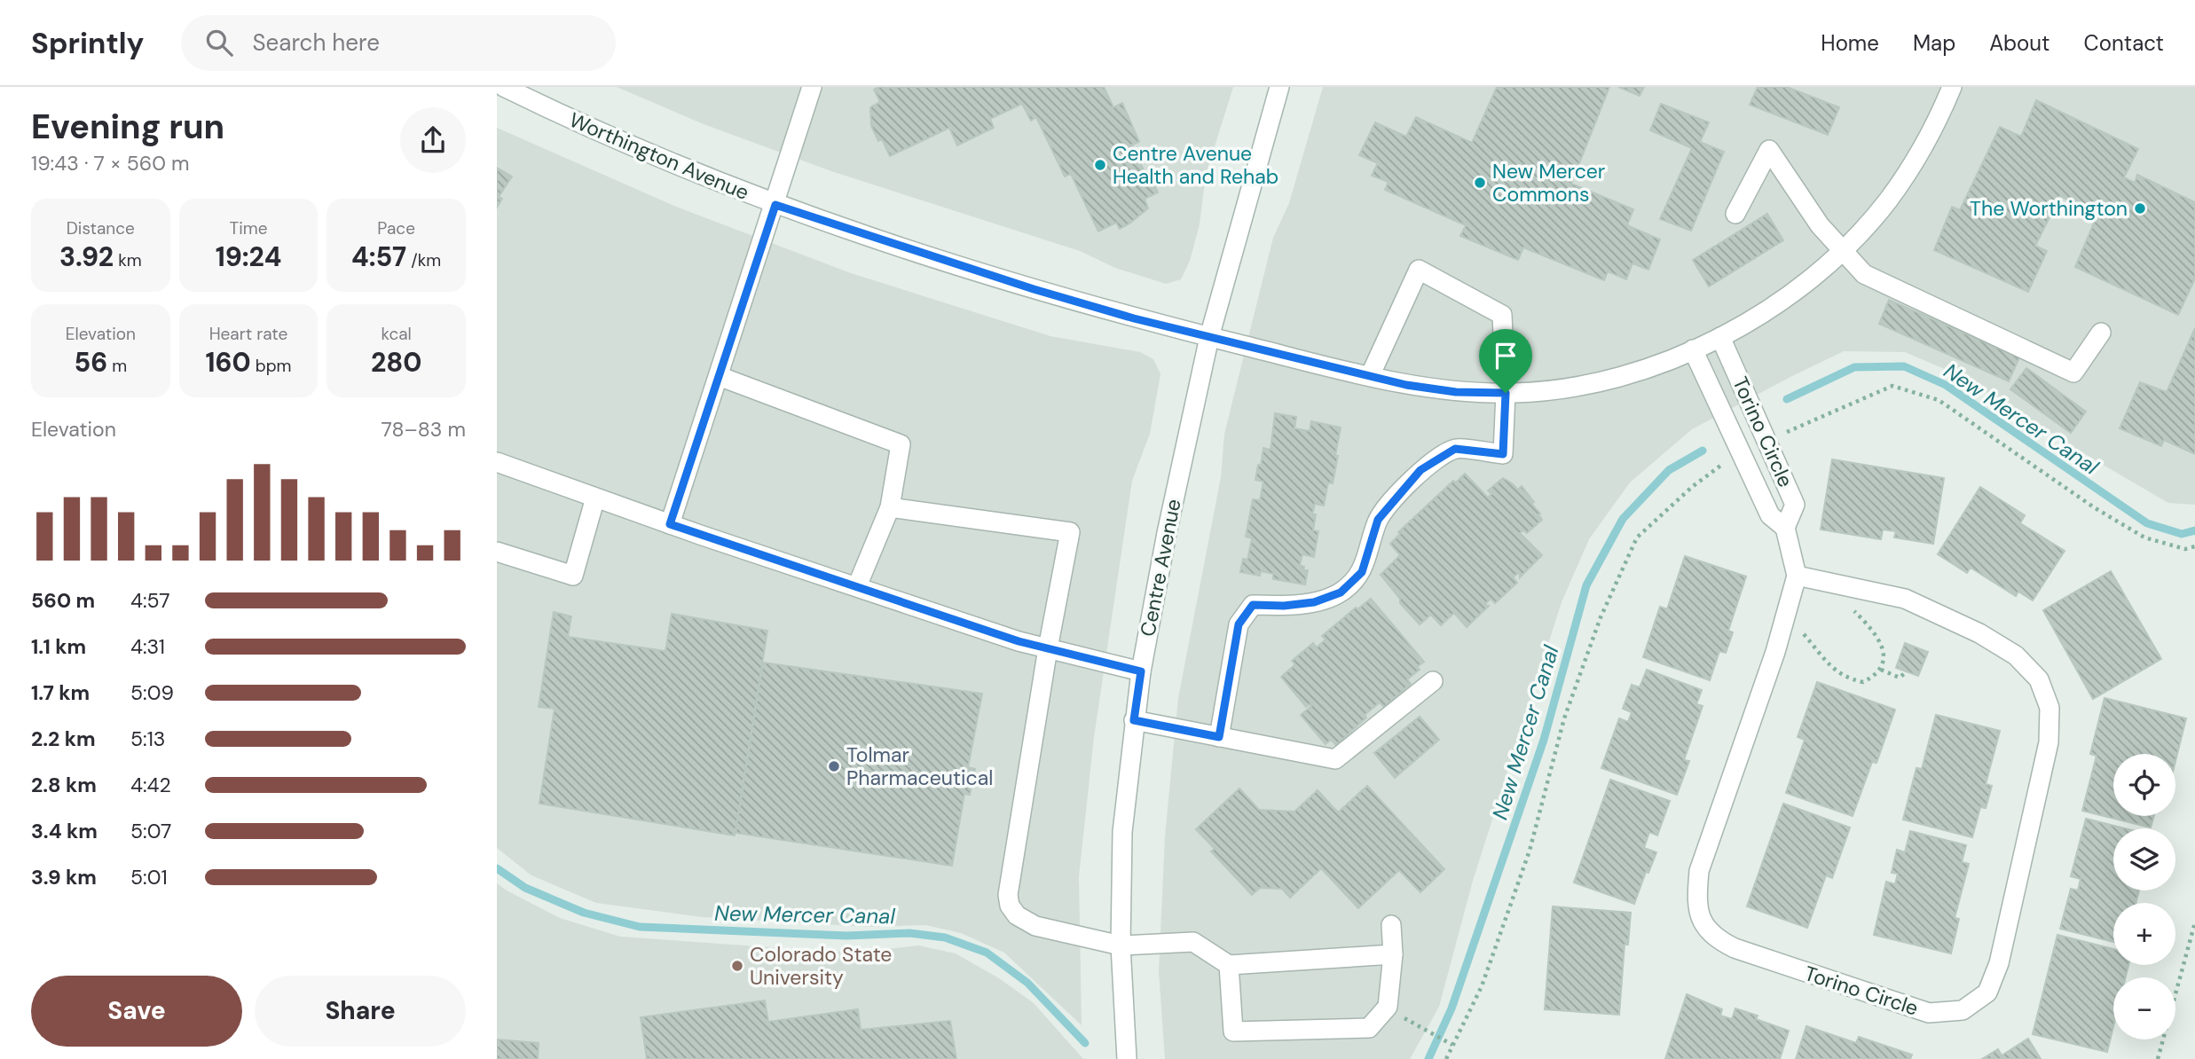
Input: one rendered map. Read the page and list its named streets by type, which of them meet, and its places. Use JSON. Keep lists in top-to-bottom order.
{
  "streets": {
    "street": ["Worthington Avenue", "Torino Circle", "Centre Avenue"]
  },
  "crossings": [
    ["Worthington Avenue", "Torino Circle"],
    ["Worthington Avenue", "Centre Avenue"]
  ],
  "water": ["New Mercer Canal"],
  "places": [
    "Centre Avenue Health and Rehab",
    "New Mercer Commons",
    "The Worthington",
    "Tolmar Pharmaceutical",
    "Colorado State University"
  ],
  "page": {
    "header": "Sprintly",
    "search": "Search here",
    "nav": [
      "Home",
      "Map",
      "About",
      "Contact"
    ],
    "heading": ["Evening run", "19:43 · 7 × 560 m"],
    "stats": [
      ["Distance", "3.92 km"],
      ["Time", "19:24"],
      ["Pace", "4:57 /km"],
      ["Elevation", "56 m"],
      ["Heart rate", "160 bpm"],
      ["kcal", "280"]
    ],
    "chart": ["Elevation", "78–83 m"],
    "list": [
      {
        "name": "560 m",
        "note": "4:57"
      },
      {
        "name": "1.1 km",
        "note": "4:31"
      },
      {
        "name": "1.7 km",
        "note": "5:09"
      },
      {
        "name": "2.2 km",
        "note": "5:13"
      },
      {
        "name": "2.8 km",
        "note": "4:42"
      },
      {
        "name": "3.4 km",
        "note": "5:07"
      },
      {
        "name": "3.9 km",
        "note": "5:01"
      }
    ],
    "map_buttons": ["+", "−"],
    "buttons": ["Save", "Share"]
  }
}
